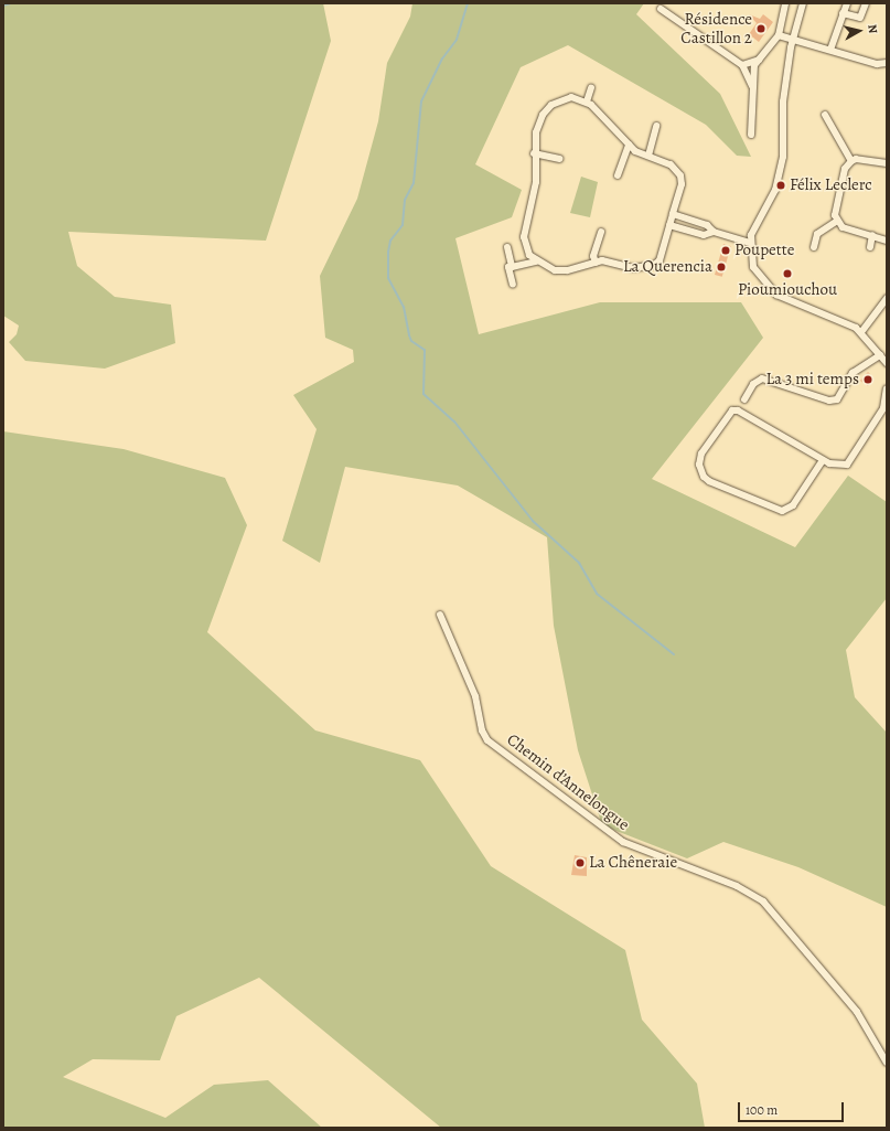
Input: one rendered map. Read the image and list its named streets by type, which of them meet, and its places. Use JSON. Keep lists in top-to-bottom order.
{
  "streets": {
    "street": ["Chemin d’Annelongue"]
  },
  "places": [
    "Résidence Castillon 2",
    "Félix Leclerc",
    "Poupette",
    "La Querencia",
    "Pioumiouchou",
    "La 3 mi temps",
    "La Chêneraie"
  ],
  "scale_bar": "100 m",
  "north": "right"
}
